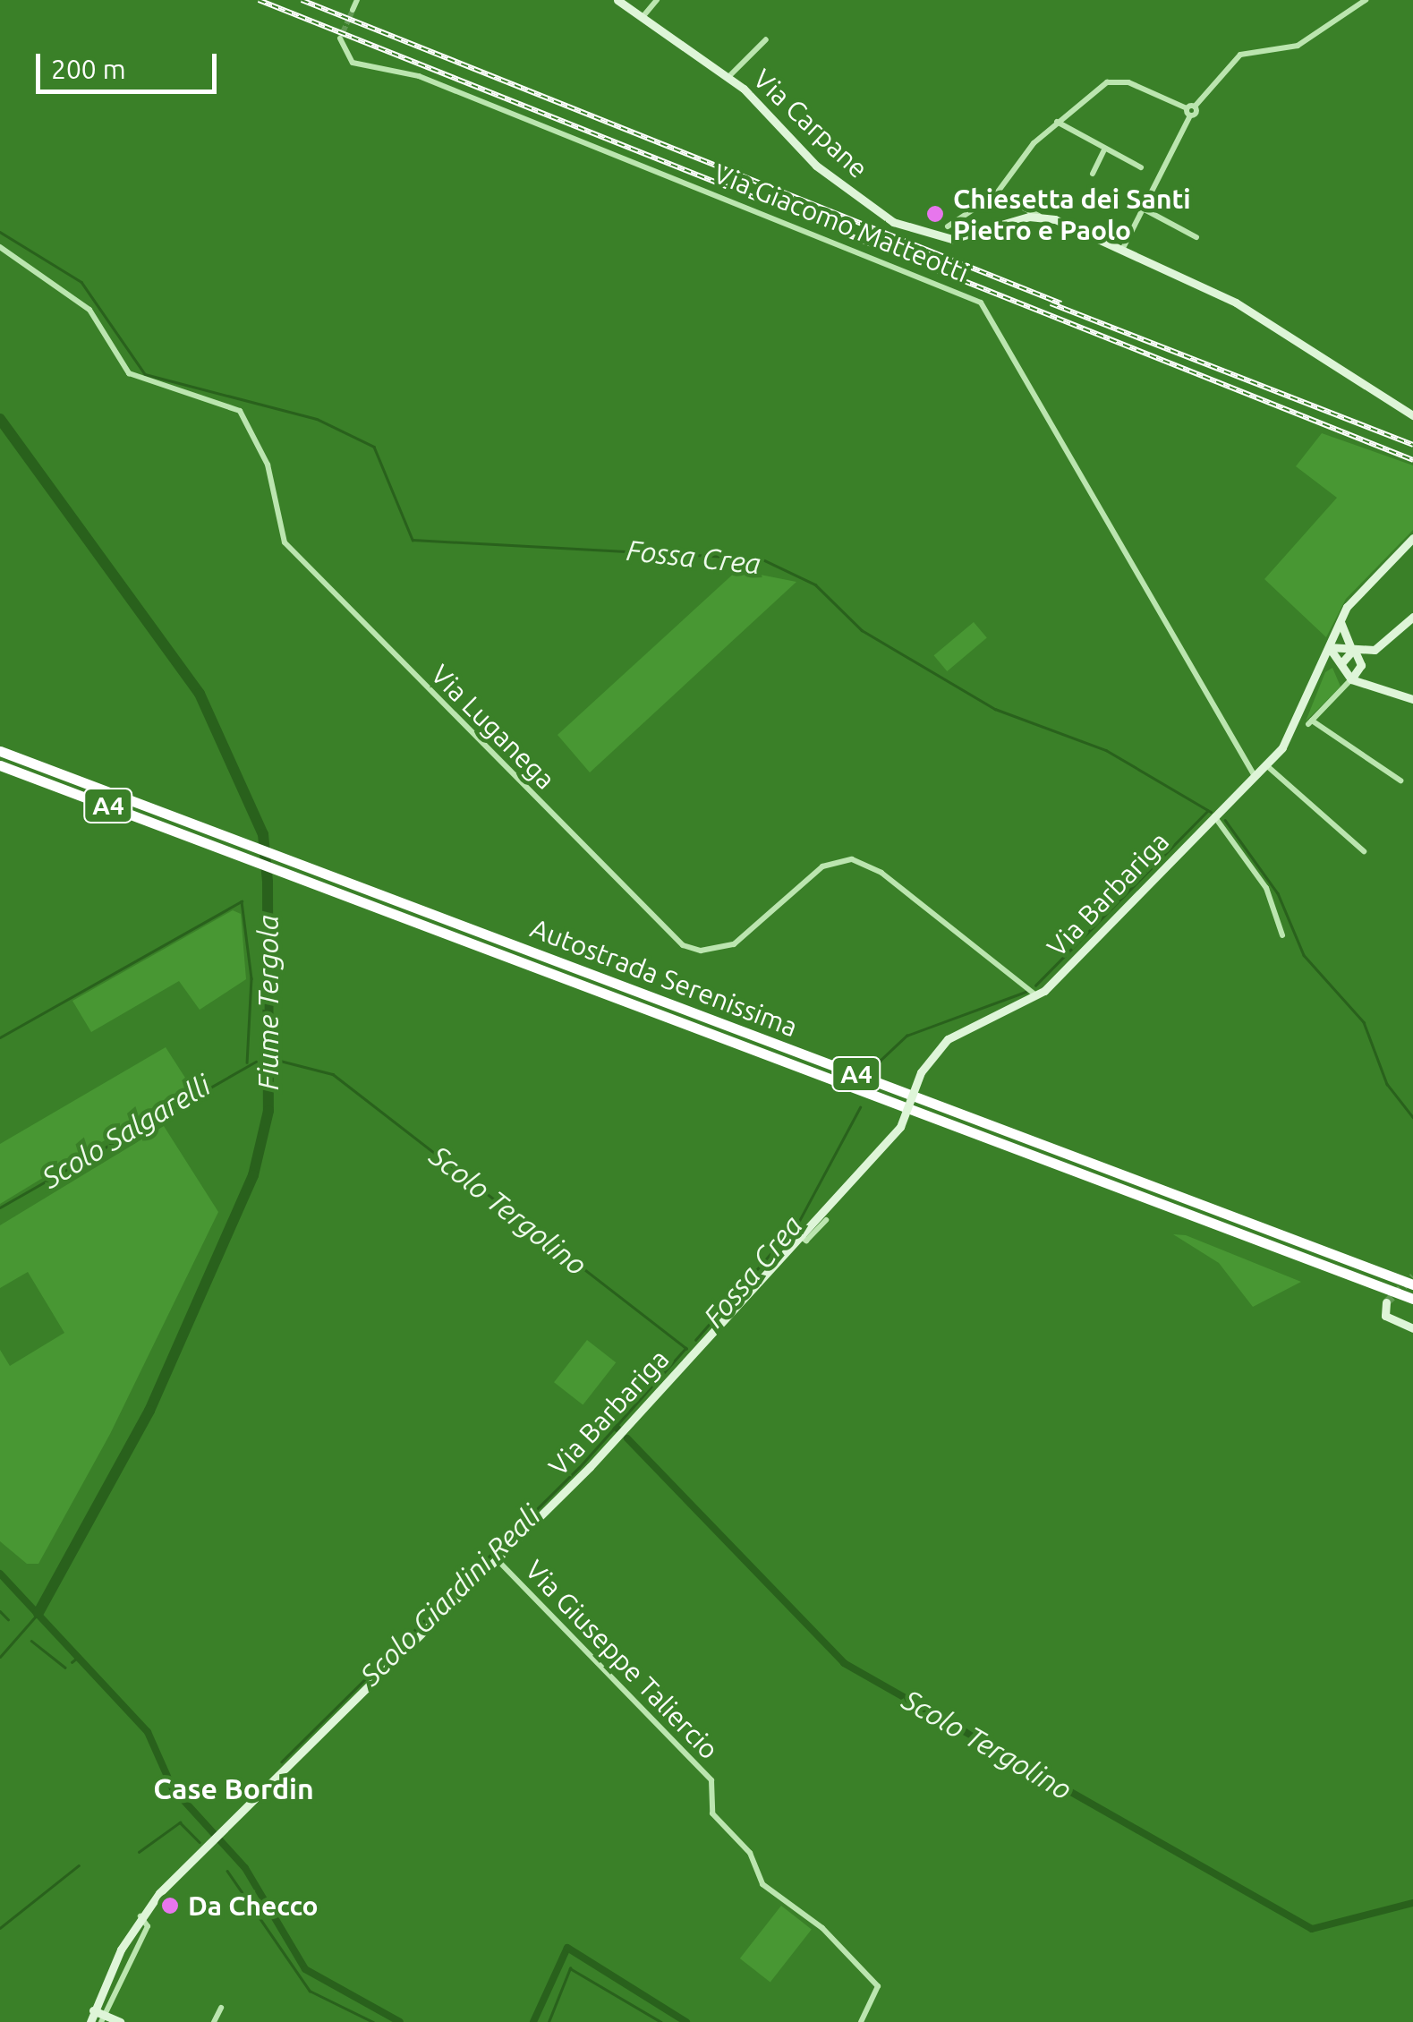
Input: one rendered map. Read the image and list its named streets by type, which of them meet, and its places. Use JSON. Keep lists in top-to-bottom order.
{
  "streets": {
    "highway": ["A4", "Autostrada Serenissima"],
    "main road": ["Via Carpane", "Via Barbariga"],
    "street": ["Via Giacomo Matteotti", "Via Luganega", "Via Giuseppe Taliercio"]
  },
  "crossings": [
    ["Via Giacomo Matteotti", "Via Barbariga"],
    ["Via Luganega", "Via Barbariga"],
    ["Via Barbariga", "Via Giuseppe Taliercio"]
  ],
  "districts": ["Case Bordin"],
  "water": [
    "Fossa Crea",
    "Fiume Tergola",
    "Scolo Salgarelli",
    "Scolo Tergolino",
    "Scolo Giardini Reali"
  ],
  "places": ["Chiesetta dei Santi Pietro e Paolo", "Da Checco"],
  "scale_bar": "200 m"
}
